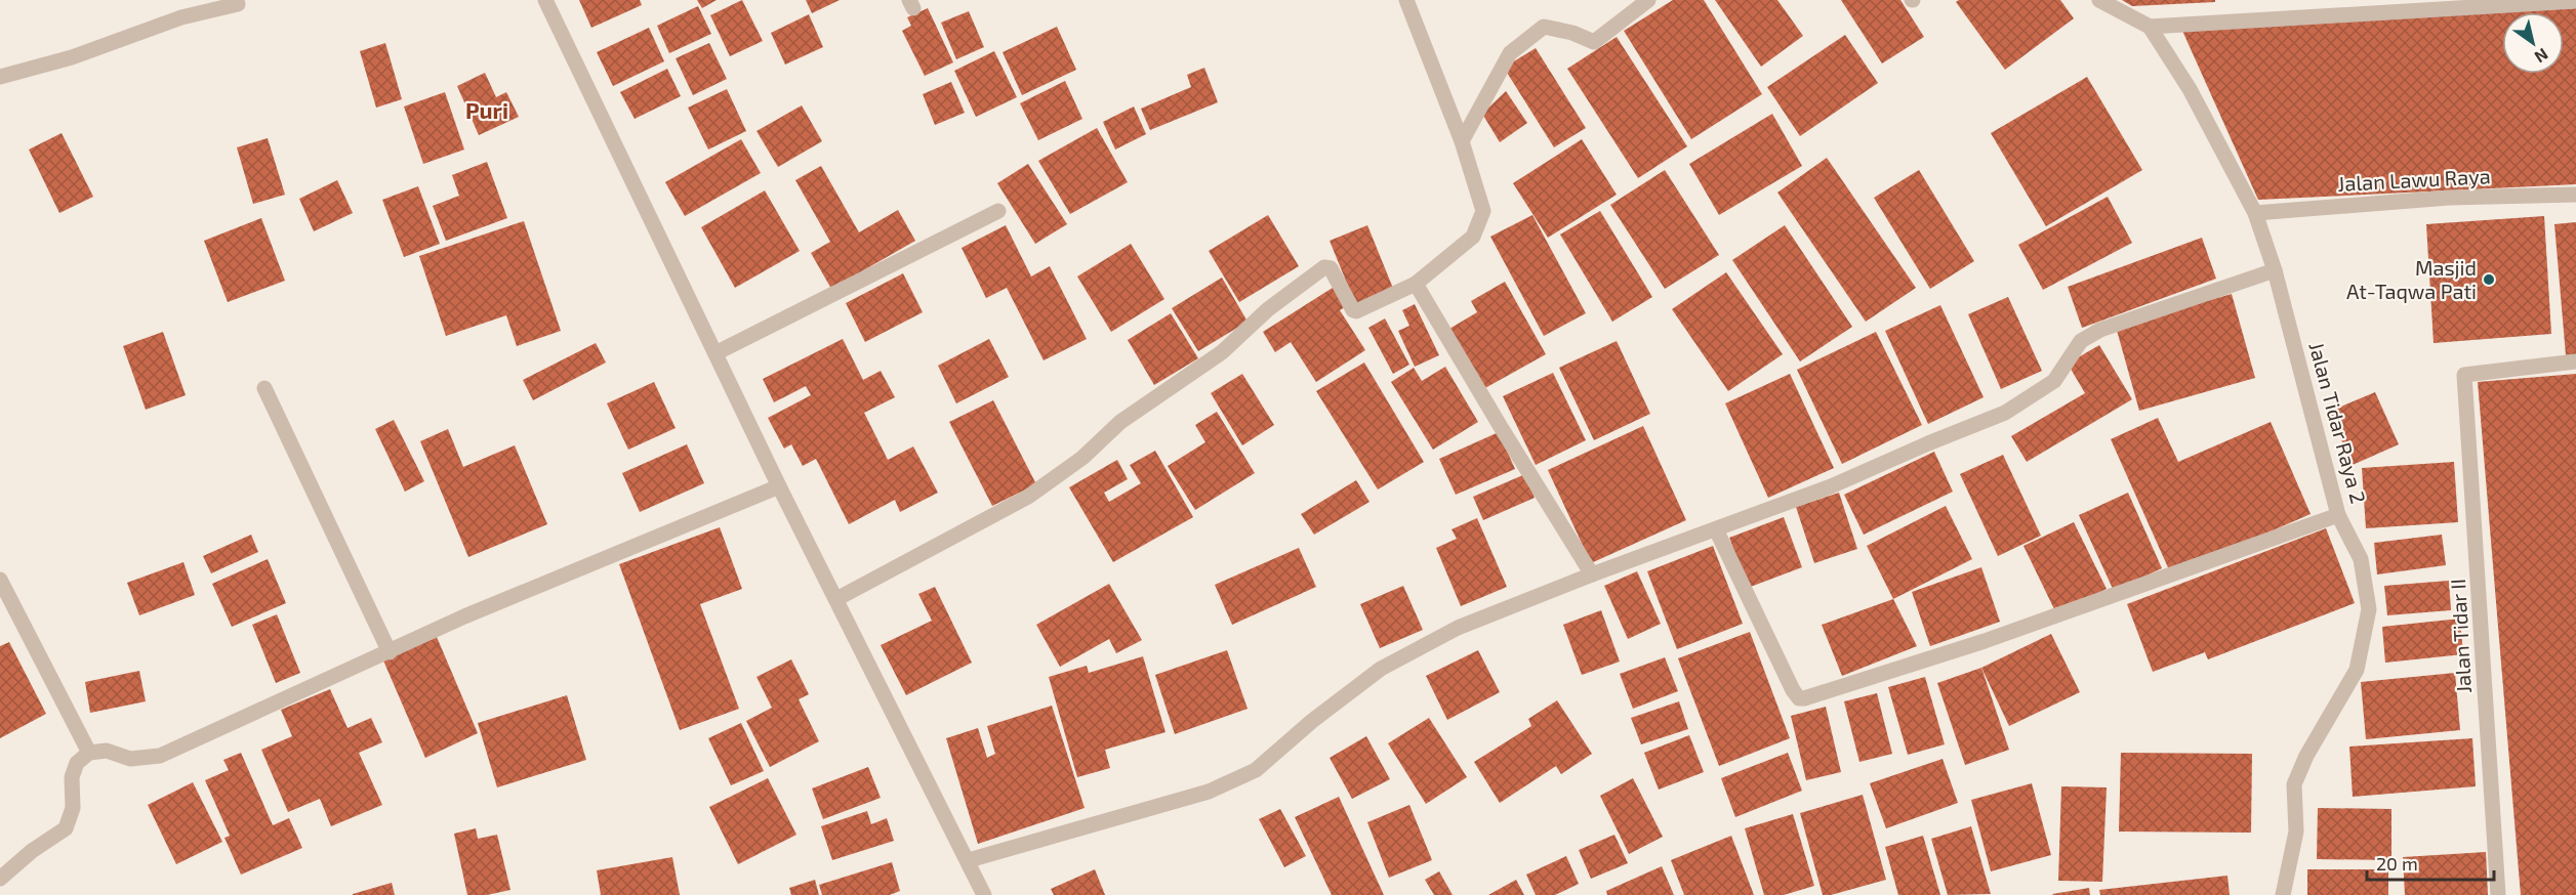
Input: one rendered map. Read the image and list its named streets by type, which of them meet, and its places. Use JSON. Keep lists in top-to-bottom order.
{
  "streets": {
    "street": ["Jalan Lawu Raya", "Jalan Tidar Raya 2", "Jalan Tidar II"]
  },
  "crossings": [
    ["Jalan Lawu Raya", "Jalan Tidar Raya 2"]
  ],
  "districts": ["Puri"],
  "places": ["Masjid At-Taqwa Pati"],
  "scale_bar": "20 m",
  "north": "bottom right"
}
